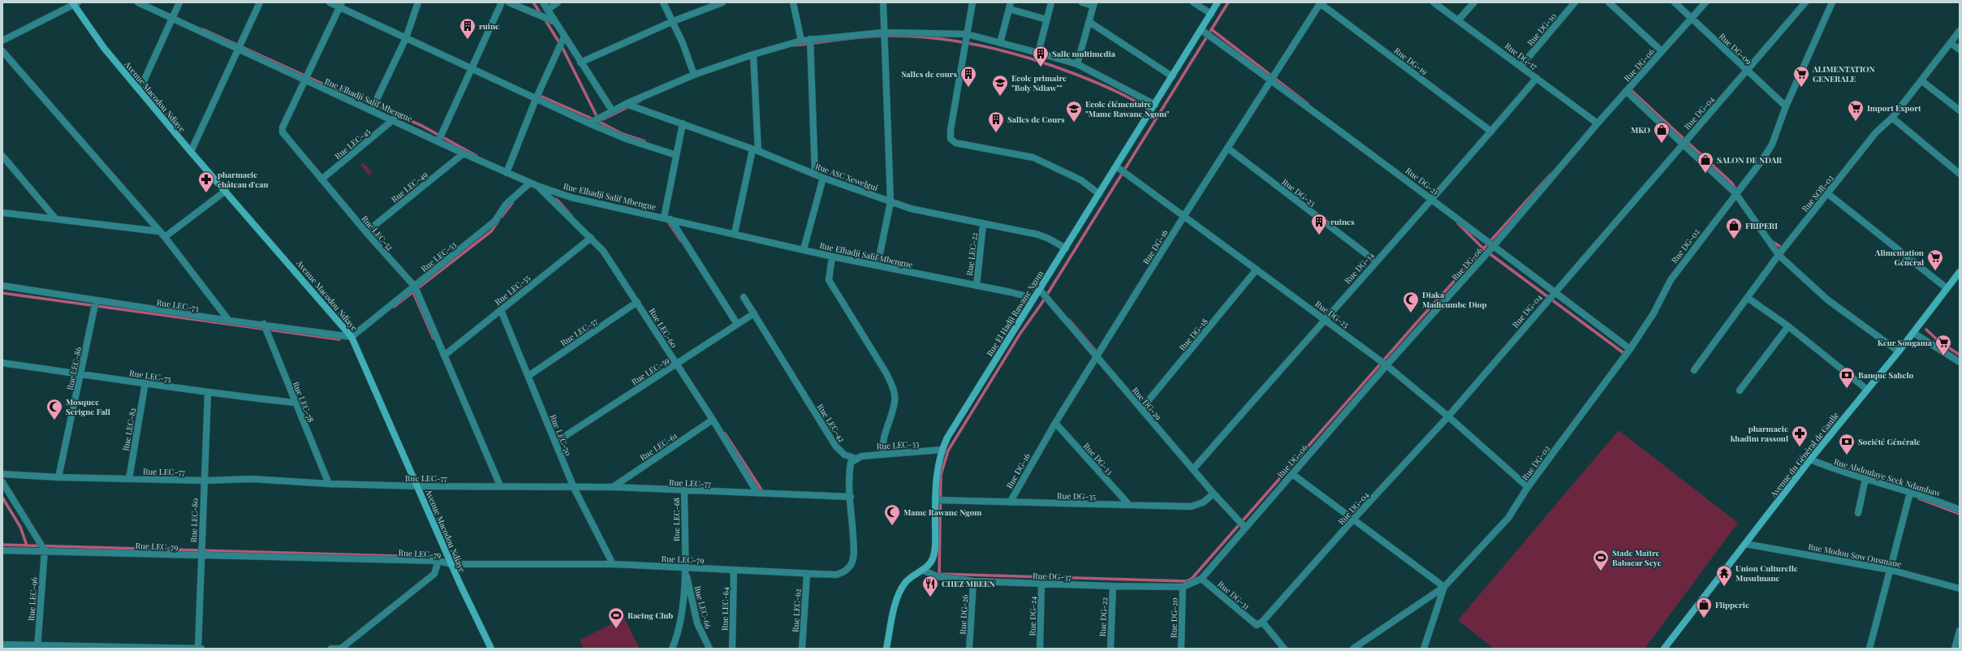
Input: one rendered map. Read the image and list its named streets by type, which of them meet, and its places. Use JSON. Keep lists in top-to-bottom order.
{
  "streets": {
    "street": [
      "Rue DG-10",
      "Rue DG-09",
      "Rue DG-17",
      "Rue DG-19",
      "Rue DG-06",
      "Avenue Macodou Ndiaye",
      "Rue Elhadji Salif Mbengue",
      "Rue DG-04",
      "Rue LEC-45",
      "Rue ASC Xewelgui",
      "Rue DG-21",
      "Rue LEC-49",
      "Rue DG-23",
      "Rue SOR-02",
      "Rue LEC-52",
      "Rue DG-02",
      "Rue DG-16",
      "Rue LEC-22",
      "Rue LEC-53",
      "Rue DG-14",
      "Rue LEC-55",
      "Rue LEC-73",
      "Rue El Hadji Rawane Ngom",
      "Rue DG-25",
      "Rue LEC-60",
      "Rue LEC-57",
      "Rue DG-18",
      "Rue LEC-86",
      "Rue LEC-59",
      "Rue LEC-75",
      "Rue LEC-78",
      "Rue DG-29",
      "Rue LEC-42",
      "Rue LEC-82",
      "Rue LEC-70",
      "Rue LEC-33",
      "Rue LEC-61",
      "Avenue du Général de Gaulle",
      "Rue DG-33",
      "Rue LEC-77",
      "Rue Abdoulaye Seck Ndambaw",
      "Rue DG-35",
      "Rue LEC-68",
      "Rue LEC-80",
      "Rue LEC-79",
      "Rue Modou Sow Ousmane",
      "Rue DG-37",
      "Rue DG-31",
      "Rue LEC-96",
      "Rue LEC-66",
      "Rue LEC-64",
      "Rue LEC-62",
      "Rue DG-26",
      "Rue DG-24",
      "Rue DG-22",
      "Rue DG-20"
    ]
  },
  "crossings": [
    ["Rue DG-10", "Rue DG-17"],
    ["Rue DG-09", "Rue DG-06"],
    ["Rue DG-09", "Rue DG-04"],
    ["Rue DG-09", "Rue DG-02"],
    ["Rue DG-17", "Rue DG-06"],
    ["Rue DG-17", "Rue DG-14"],
    ["Rue DG-19", "Rue DG-16"],
    ["Rue DG-19", "Rue DG-14"],
    ["Rue DG-06", "Rue DG-21"],
    ["Rue DG-06", "Rue DG-25"],
    ["Rue DG-06", "Rue DG-29"],
    ["Rue DG-06", "Rue DG-37"],
    ["Rue DG-06", "Rue DG-31"],
    ["Rue DG-06", "Rue DG-20"],
    ["Avenue Macodou Ndiaye", "Rue LEC-53"],
    ["Avenue Macodou Ndiaye", "Rue LEC-73"],
    ["Avenue Macodou Ndiaye", "Rue LEC-77"],
    ["Avenue Macodou Ndiaye", "Rue LEC-79"],
    ["Rue Elhadji Salif Mbengue", "Rue LEC-45"],
    ["Rue Elhadji Salif Mbengue", "Rue LEC-49"],
    ["Rue Elhadji Salif Mbengue", "Rue LEC-52"],
    ["Rue Elhadji Salif Mbengue", "Rue LEC-22"],
    ["Rue Elhadji Salif Mbengue", "Rue LEC-53"],
    ["Rue Elhadji Salif Mbengue", "Rue El Hadji Rawane Ngom"],
    ["Rue Elhadji Salif Mbengue", "Rue LEC-60"],
    ["Rue DG-04", "Rue DG-21"],
    ["Rue DG-04", "Rue DG-25"],
    ["Rue DG-04", "Rue DG-31"],
    ["Rue LEC-45", "Rue LEC-52"],
    ["Rue ASC Xewelgui", "Rue LEC-22"],
    ["Rue ASC Xewelgui", "Rue El Hadji Rawane Ngom"],
    ["Rue DG-21", "Rue DG-02"],
    ["Rue DG-21", "Rue DG-16"],
    ["Rue DG-21", "Rue DG-14"],
    ["Rue DG-21", "Rue El Hadji Rawane Ngom"],
    ["Rue LEC-49", "Rue LEC-52"],
    ["Rue DG-23", "Rue DG-16"],
    ["Rue DG-23", "Rue DG-14"],
    ["Rue LEC-52", "Rue LEC-53"],
    ["Rue LEC-52", "Rue LEC-55"],
    ["Rue LEC-52", "Rue LEC-77"],
    ["Rue DG-02", "Rue DG-25"],
    ["Rue DG-16", "Rue DG-25"],
    ["Rue DG-16", "Rue DG-29"],
    ["Rue DG-16", "Rue DG-33"],
    ["Rue DG-16", "Rue DG-35"],
    ["Rue LEC-53", "Rue LEC-73"],
    ["Rue DG-14", "Rue DG-25"],
    ["Rue DG-14", "Rue DG-29"],
    ["Rue LEC-55", "Rue LEC-60"],
    ["Rue LEC-55", "Rue LEC-70"],
    ["Rue LEC-73", "Rue LEC-86"],
    ["Rue LEC-73", "Rue LEC-78"],
    ["Rue El Hadji Rawane Ngom", "Rue DG-25"],
    ["Rue El Hadji Rawane Ngom", "Rue DG-29"],
    ["Rue El Hadji Rawane Ngom", "Rue LEC-33"],
    ["Rue El Hadji Rawane Ngom", "Rue DG-35"],
    ["Rue El Hadji Rawane Ngom", "Rue DG-37"],
    ["Rue DG-25", "Rue DG-18"],
    ["Rue LEC-60", "Rue LEC-57"],
    ["Rue LEC-60", "Rue LEC-59"],
    ["Rue LEC-60", "Rue LEC-61"],
    ["Rue LEC-60", "Rue LEC-77"],
    ["Rue LEC-57", "Rue LEC-70"],
    ["Rue DG-18", "Rue DG-29"],
    ["Rue LEC-86", "Rue LEC-75"],
    ["Rue LEC-86", "Rue LEC-77"],
    ["Rue LEC-59", "Rue LEC-42"],
    ["Rue LEC-59", "Rue LEC-70"],
    ["Rue LEC-75", "Rue LEC-78"],
    ["Rue LEC-75", "Rue LEC-82"],
    ["Rue LEC-75", "Rue LEC-80"],
    ["Rue LEC-78", "Rue LEC-77"],
    ["Rue DG-29", "Rue DG-35"],
    ["Rue LEC-42", "Rue LEC-33"],
    ["Rue LEC-82", "Rue LEC-77"],
    ["Rue LEC-70", "Rue LEC-77"],
    ["Rue LEC-70", "Rue LEC-79"],
    ["Rue LEC-61", "Rue LEC-77"],
    ["Avenue du Général de Gaulle", "Rue Abdoulaye Seck Ndambaw"],
    ["Avenue du Général de Gaulle", "Rue Modou Sow Ousmane"],
    ["Rue DG-33", "Rue DG-35"],
    ["Rue LEC-77", "Rue LEC-68"],
    ["Rue LEC-77", "Rue LEC-80"],
    ["Rue LEC-77", "Rue LEC-79"],
    ["Rue LEC-68", "Rue LEC-79"],
    ["Rue LEC-68", "Rue LEC-66"],
    ["Rue LEC-80", "Rue LEC-79"],
    ["Rue LEC-79", "Rue LEC-96"],
    ["Rue LEC-79", "Rue LEC-66"],
    ["Rue LEC-79", "Rue LEC-64"],
    ["Rue LEC-79", "Rue LEC-62"],
    ["Rue DG-37", "Rue DG-26"],
    ["Rue DG-37", "Rue DG-24"],
    ["Rue DG-37", "Rue DG-22"],
    ["Rue DG-37", "Rue DG-20"]
  ],
  "places": {
    "building": [
      "ruine",
      "Salle multimedia",
      "Salles de cours",
      "Salles de Cours",
      "ruines"
    ],
    "supermarket": [
      "ALIMENTATION GENERALE",
      "Import Export",
      "Alimentation Général",
      "Keur Songama"
    ],
    "school or university": ["Ecole primaire \"Boly Ndiaw\"\"", "Ecole élémentaire \"Mame Rawane Ngom\""],
    "shop": [
      "MKO",
      "SALON DE NDAR",
      "FRIPERI",
      "Flipperie"
    ],
    "pharmacy": ["pharmacie château d'eau", "pharmacie khadim rassoul"],
    "mosque": ["Diaka Madieumbe Diop", "Mosquee Serigne Fall", "Mame Rawane Ngom"],
    "bank": ["Banque Sahelo", "Société Générale"],
    "sports": ["Stade Maître Babacar Seye", "Racing Club"],
    "temple": ["Union Culturelle Musulmane"],
    "restaurant": ["CHEZ MBEEN"]
  }
}
